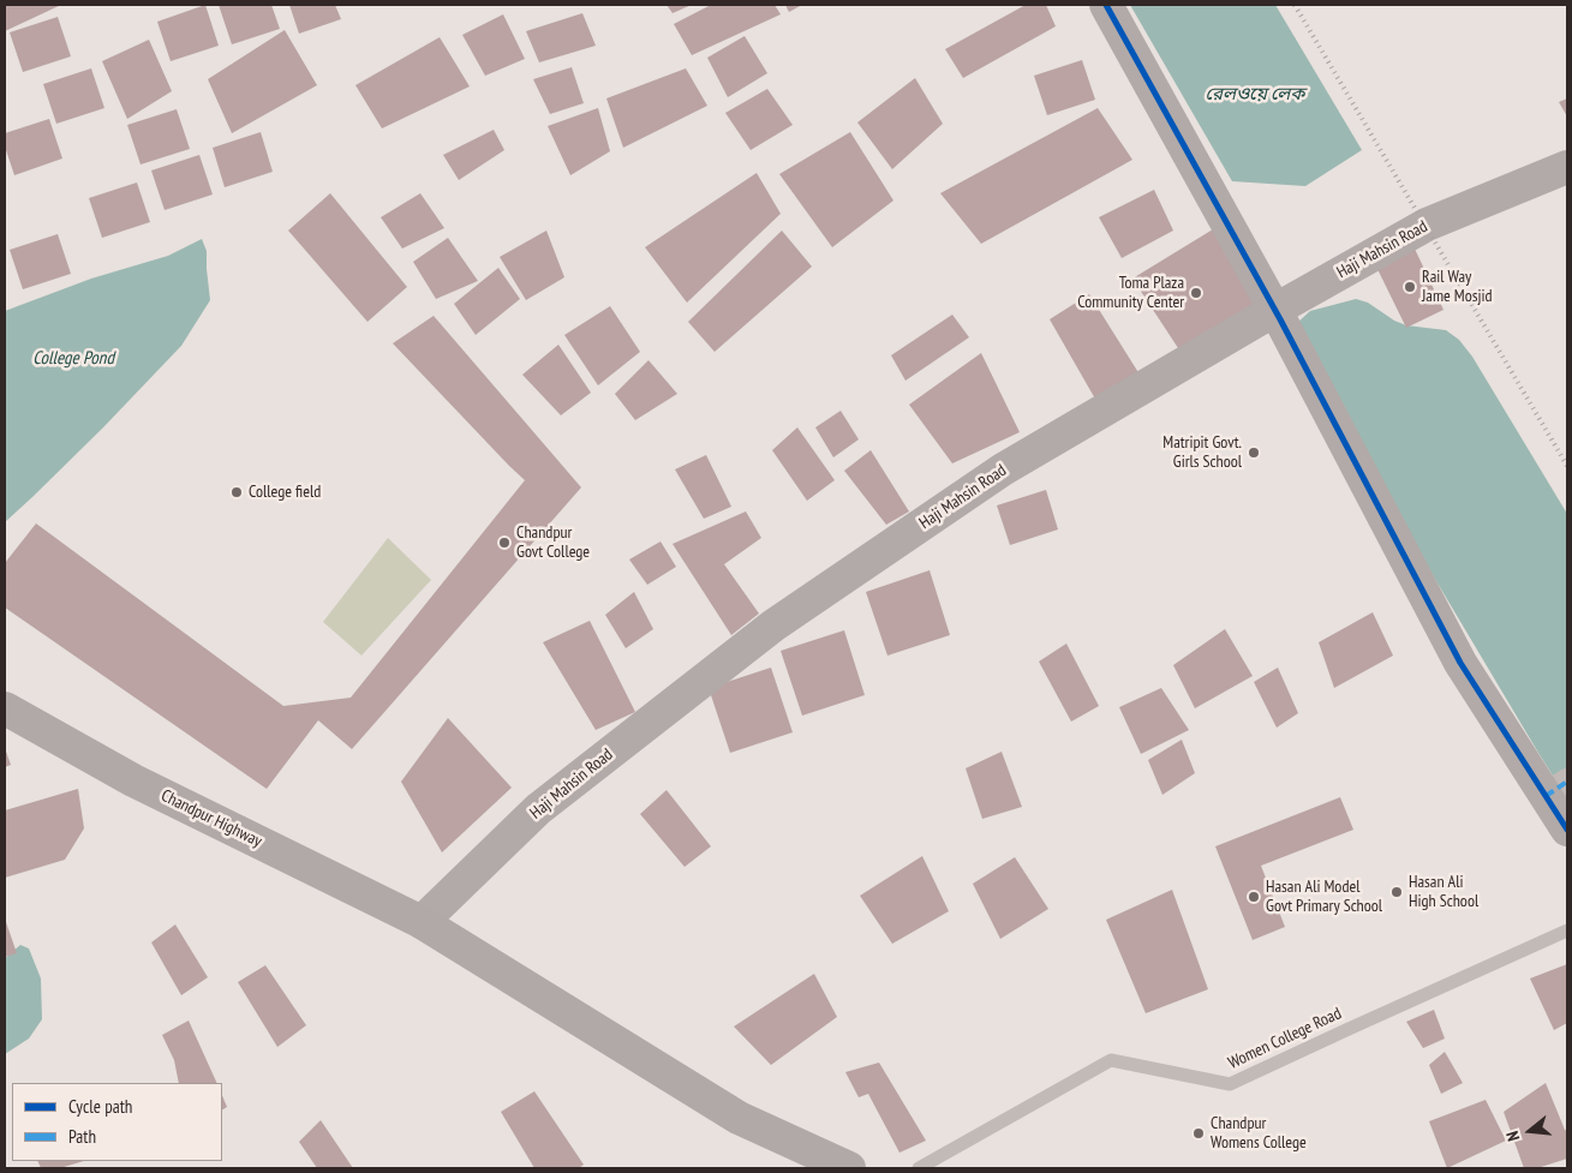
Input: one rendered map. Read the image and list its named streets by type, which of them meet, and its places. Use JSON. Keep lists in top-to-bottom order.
{
  "streets": {
    "main road": ["Haji Mahsin Road", "Chandpur Highway"],
    "lane": ["Women College Road"]
  },
  "crossings": [
    ["Haji Mahsin Road", "Chandpur Highway"]
  ],
  "water": ["রেলওয়ে লেক", "College Pond"],
  "places": [
    "Rail Way Jame Mosjid",
    "Toma Plaza Community Center",
    "Matripit Govt. Girls School",
    "College field",
    "Chandpur Govt College",
    "Hasan Ali High School",
    "Hasan Ali Model Govt Primary School",
    "Chandpur Womens College"
  ],
  "legend": ["Cycle path", "Path"],
  "north": "left"
}
